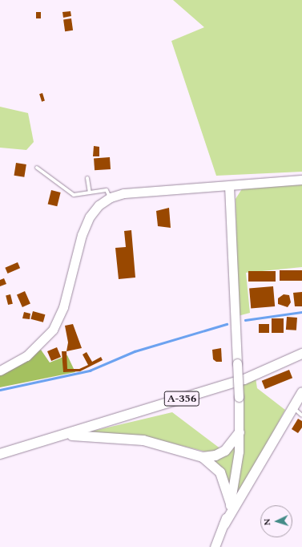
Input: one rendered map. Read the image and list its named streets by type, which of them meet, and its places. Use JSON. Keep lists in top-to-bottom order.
{
  "streets": {
    "main road": ["A-356"]
  },
  "north": "left"
}
